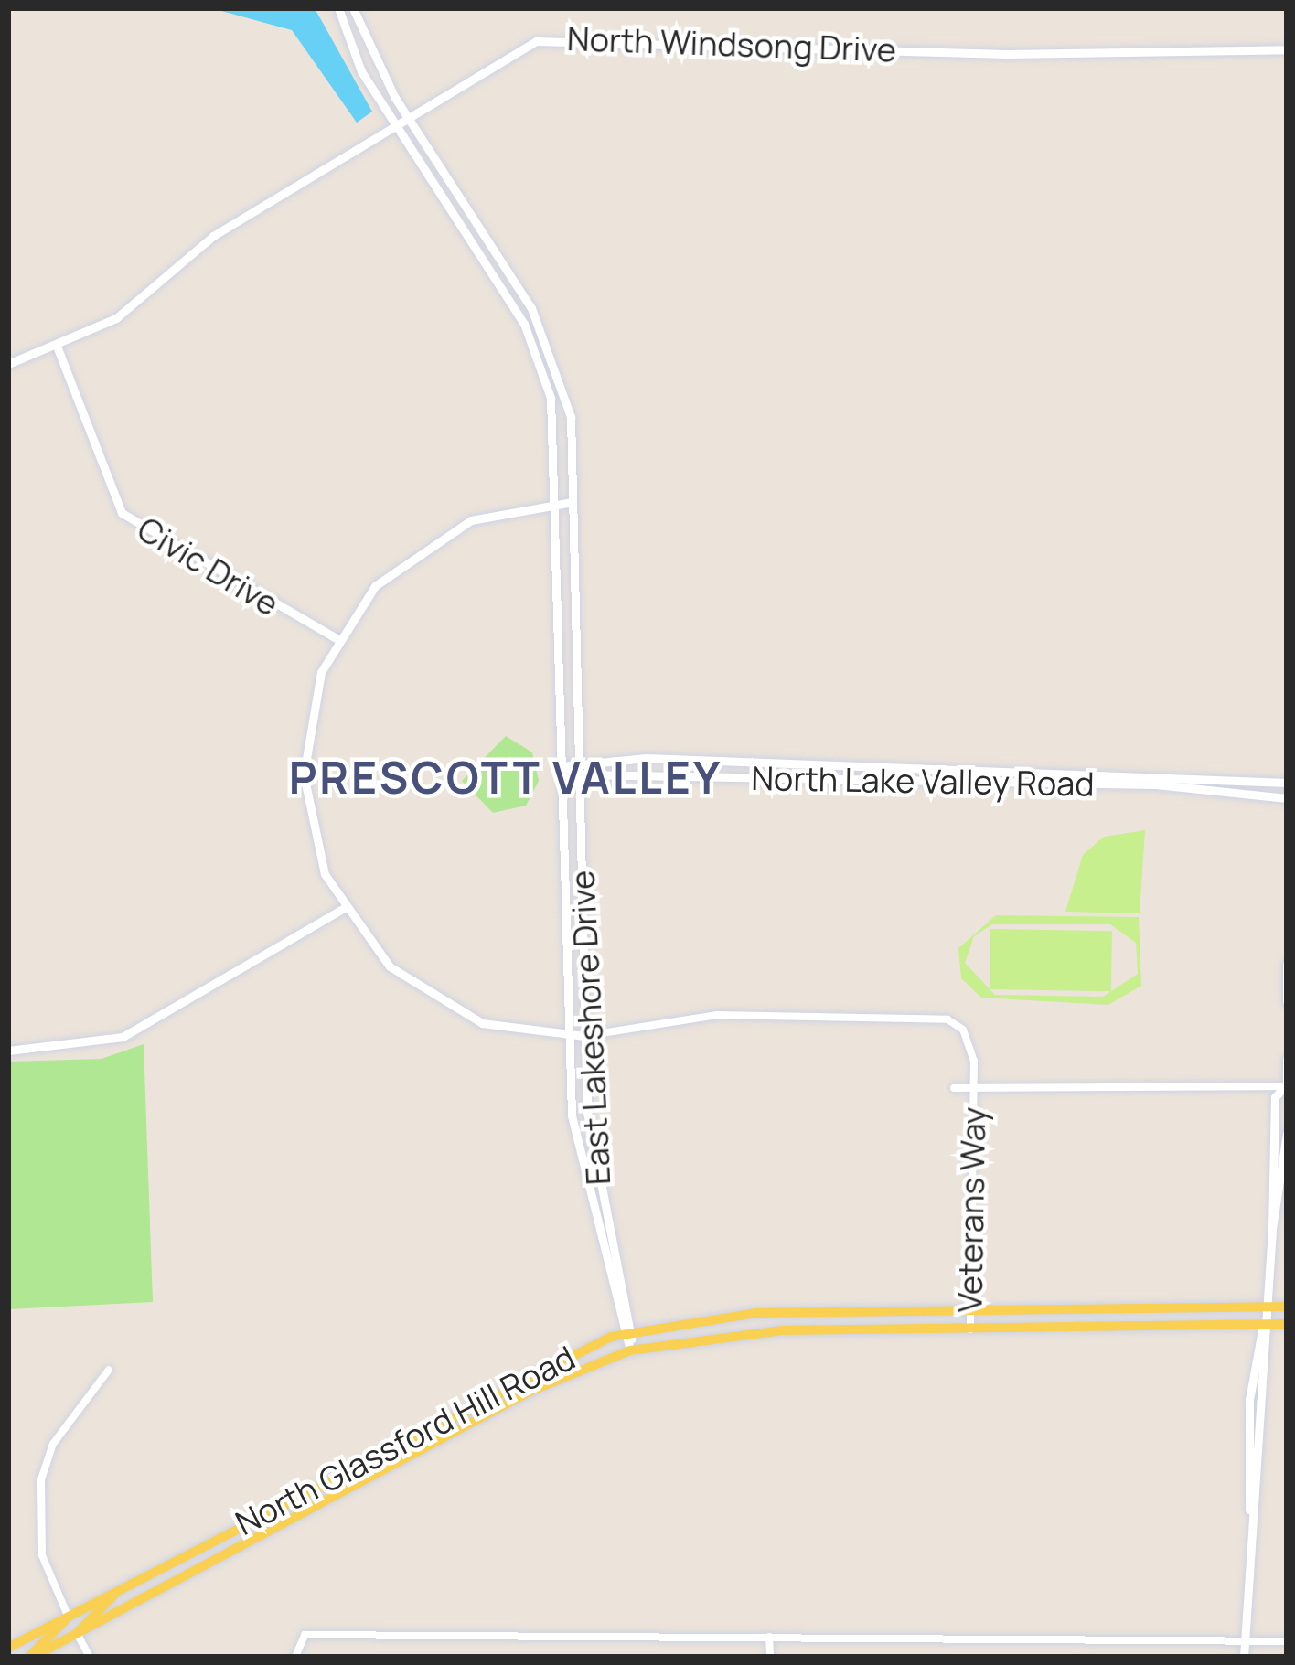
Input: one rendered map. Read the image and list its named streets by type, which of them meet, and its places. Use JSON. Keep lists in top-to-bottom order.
{
  "streets": {
    "main road": ["North Glassford Hill Road"],
    "street": [
      "North Windsong Drive",
      "Civic Drive",
      "North Lake Valley Road",
      "East Lakeshore Drive",
      "Veterans Way"
    ]
  },
  "crossings": [
    ["North Windsong Drive", "Civic Drive"],
    ["North Windsong Drive", "East Lakeshore Drive"],
    ["North Lake Valley Road", "East Lakeshore Drive"],
    ["East Lakeshore Drive", "Veterans Way"],
    ["East Lakeshore Drive", "North Glassford Hill Road"],
    ["Veterans Way", "North Glassford Hill Road"]
  ],
  "districts": ["PRESCOTT VALLEY"]
}
